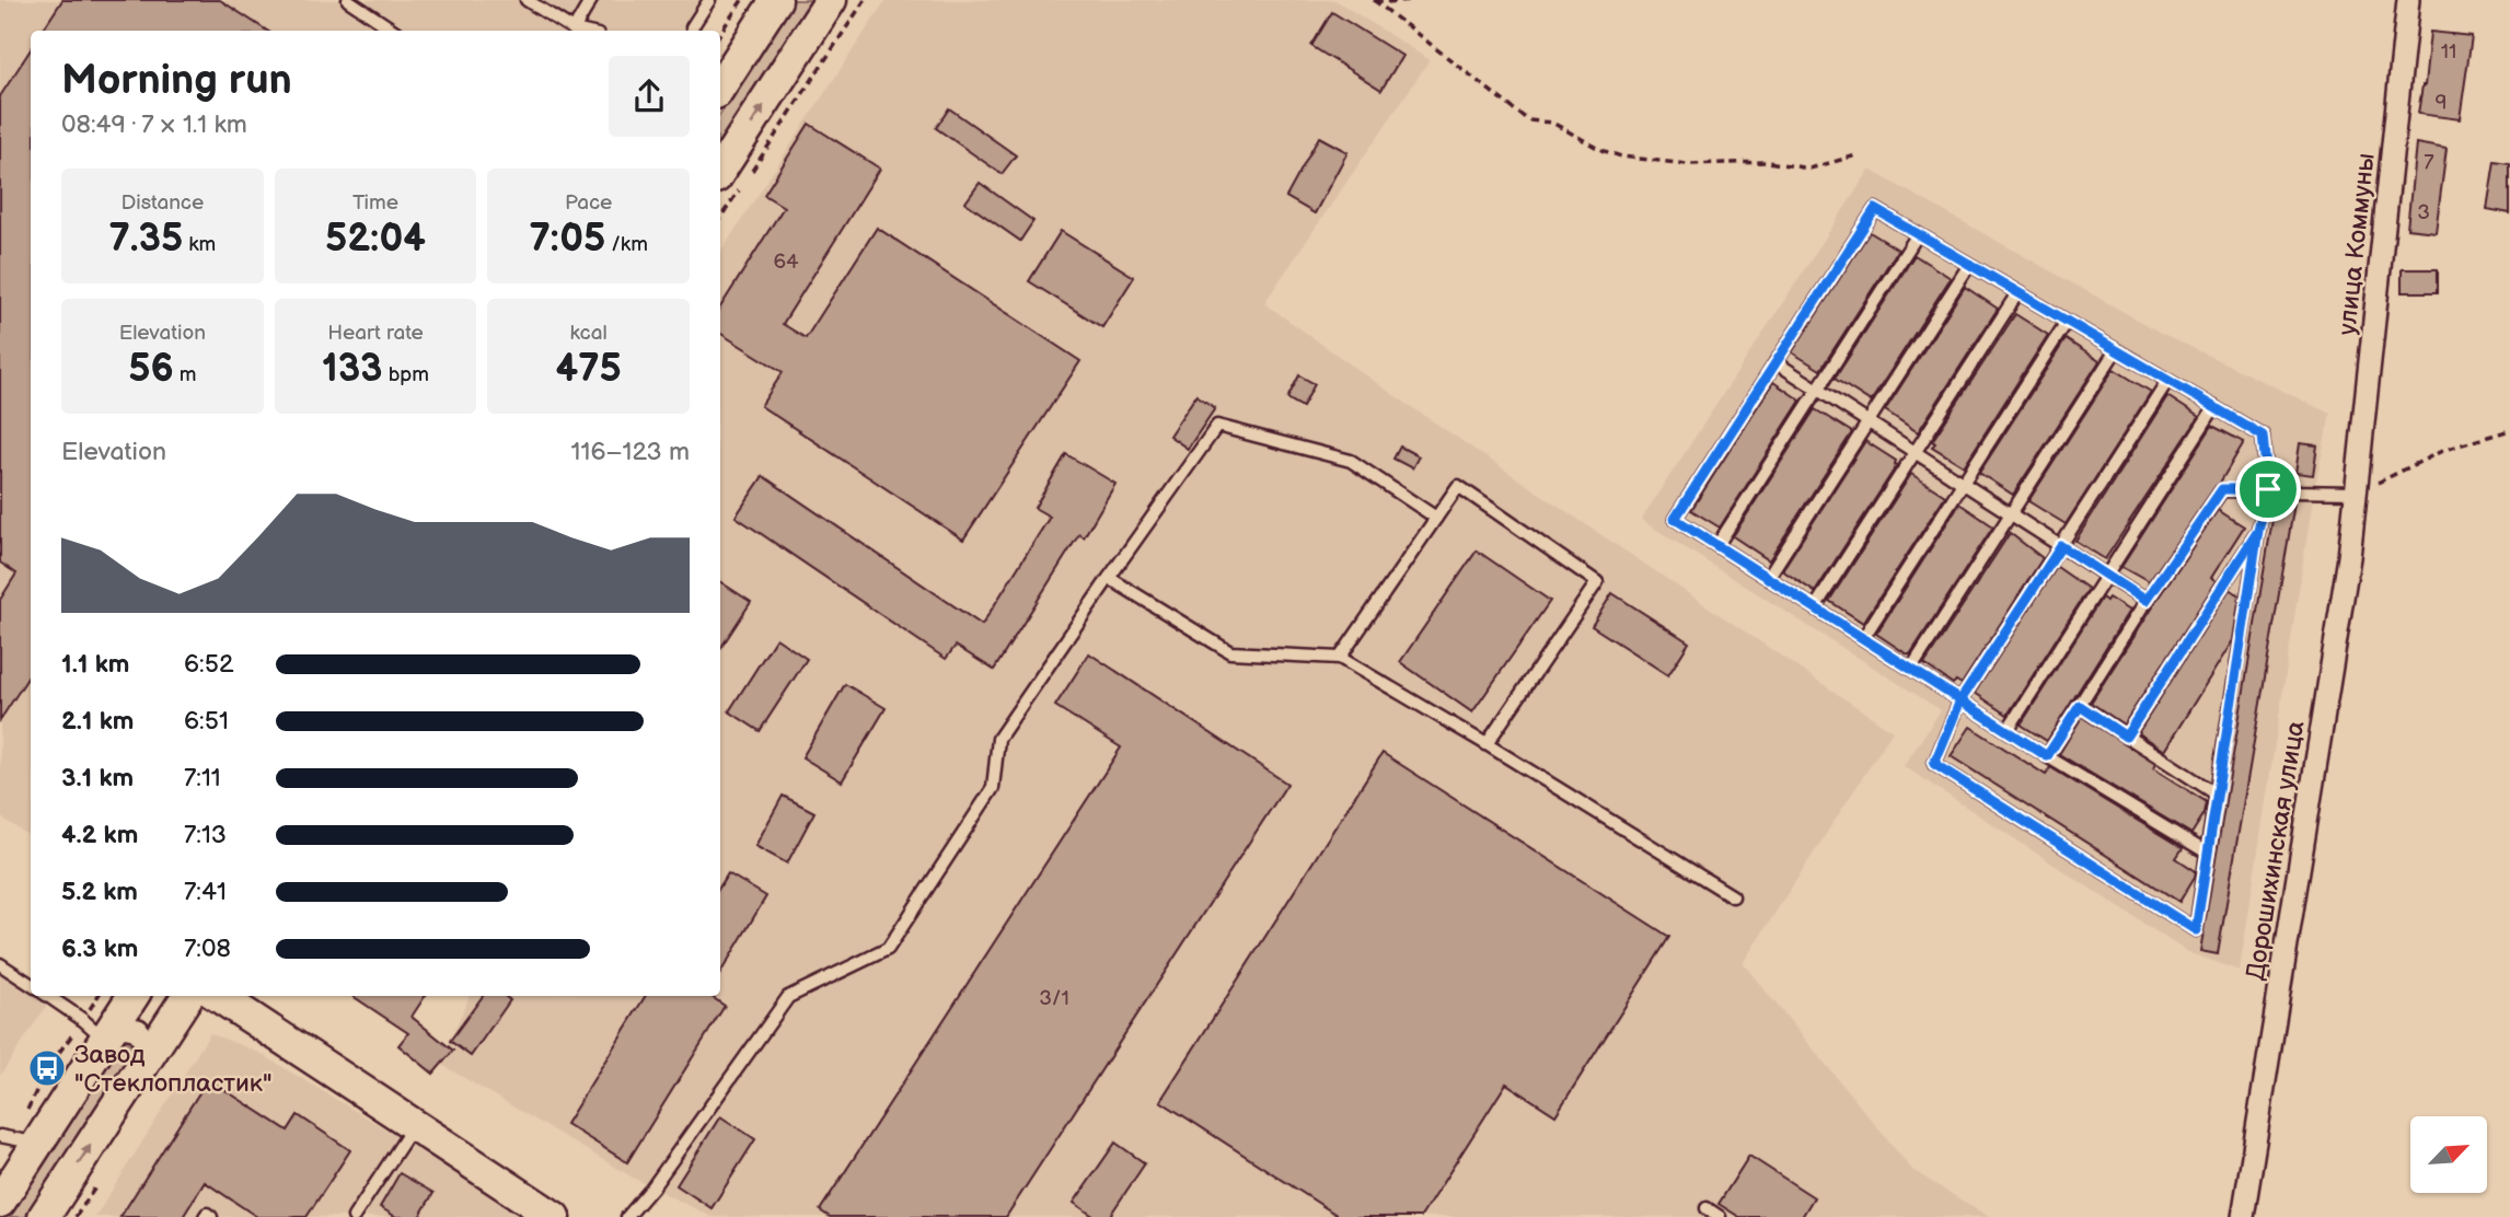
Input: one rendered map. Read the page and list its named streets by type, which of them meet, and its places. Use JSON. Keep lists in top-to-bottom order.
{
  "streets": {
    "street": ["улица Коммуны", "Дорошихинская улица"]
  },
  "crossings": [
    ["улица Коммуны", "Дорошихинская улица"]
  ],
  "places": {
    "bus stop": ["Завод \"Стеклопластик\""]
  },
  "house_numbers": [
    "11",
    "9",
    "7",
    "3",
    "64",
    "3/1"
  ],
  "north": "top right",
  "page": {
    "heading": ["Morning run", "08:49 · 7 × 1.1 km"],
    "stats": [
      ["Distance", "7.35 km"],
      ["Time", "52:04"],
      ["Pace", "7:05 /km"],
      ["Elevation", "56 m"],
      ["Heart rate", "133 bpm"],
      ["kcal", "475"]
    ],
    "chart": ["Elevation", "116–123 m"],
    "list": [
      {
        "name": "1.1 km",
        "note": "6:52"
      },
      {
        "name": "2.1 km",
        "note": "6:51"
      },
      {
        "name": "3.1 km",
        "note": "7:11"
      },
      {
        "name": "4.2 km",
        "note": "7:13"
      },
      {
        "name": "5.2 km",
        "note": "7:41"
      },
      {
        "name": "6.3 km",
        "note": "7:08"
      }
    ]
  }
}
